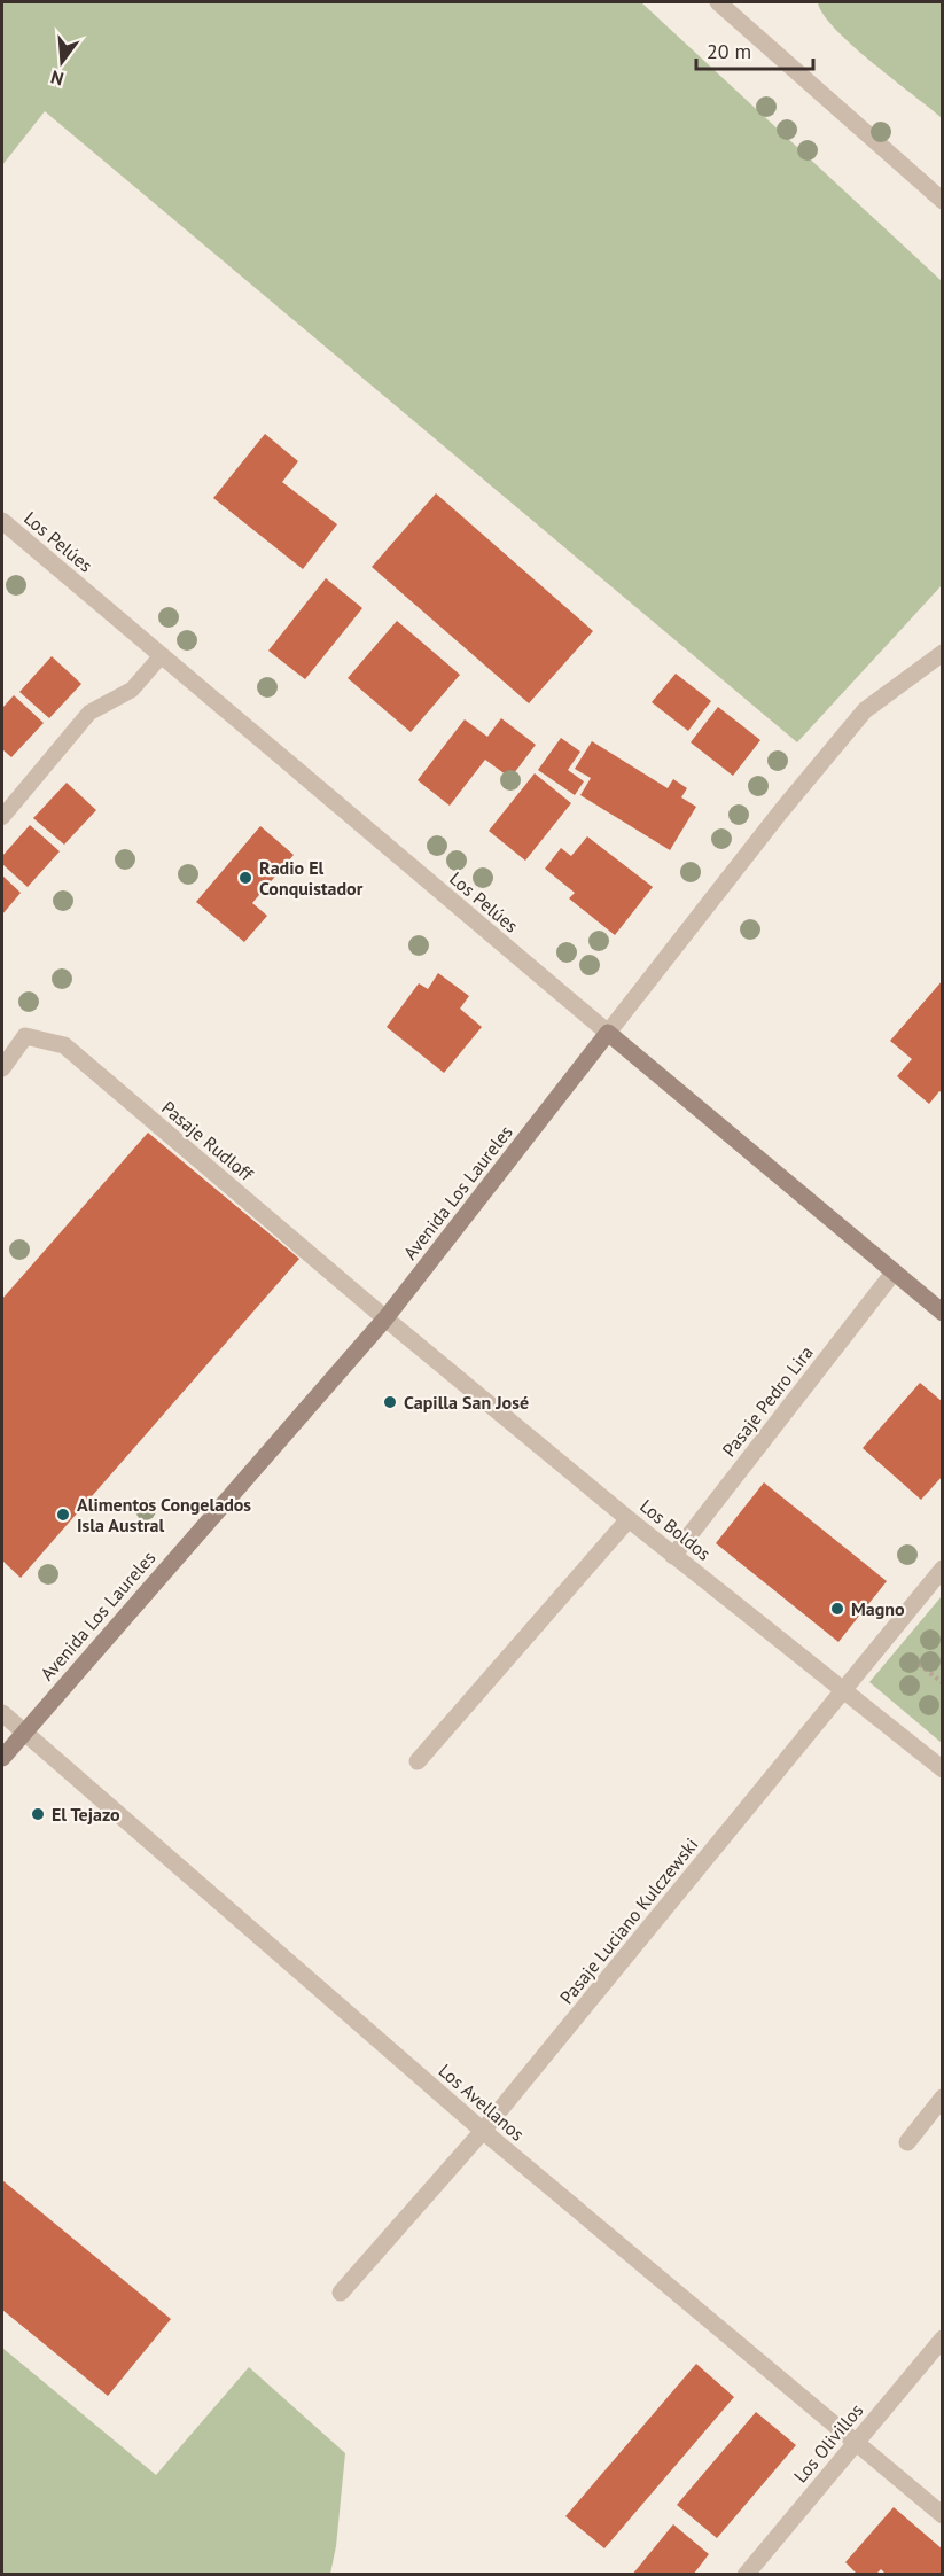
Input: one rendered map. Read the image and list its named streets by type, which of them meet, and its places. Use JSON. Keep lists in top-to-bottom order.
{
  "streets": {
    "street": [
      "Los Pelúes",
      "Pasaje Rudloff",
      "Avenida Los Laureles",
      "Pasaje Pedro Lira",
      "Los Boldos",
      "Pasaje Luciano Kulczewski",
      "Los Avellanos",
      "Los Olivillos"
    ]
  },
  "crossings": [
    ["Los Pelúes", "Avenida Los Laureles"],
    ["Los Pelúes", "Pasaje Pedro Lira"],
    ["Pasaje Rudloff", "Avenida Los Laureles"],
    ["Pasaje Rudloff", "Los Boldos"],
    ["Avenida Los Laureles", "Los Boldos"],
    ["Avenida Los Laureles", "Los Avellanos"],
    ["Pasaje Pedro Lira", "Los Boldos"],
    ["Los Boldos", "Pasaje Luciano Kulczewski"],
    ["Pasaje Luciano Kulczewski", "Los Avellanos"],
    ["Los Avellanos", "Los Olivillos"]
  ],
  "places": [
    "Radio El Conquistador",
    "Capilla San José",
    "Alimentos Congelados Isla Austral",
    "Magno",
    "El Tejazo"
  ],
  "scale_bar": "20 m",
  "north": "bottom"
}
